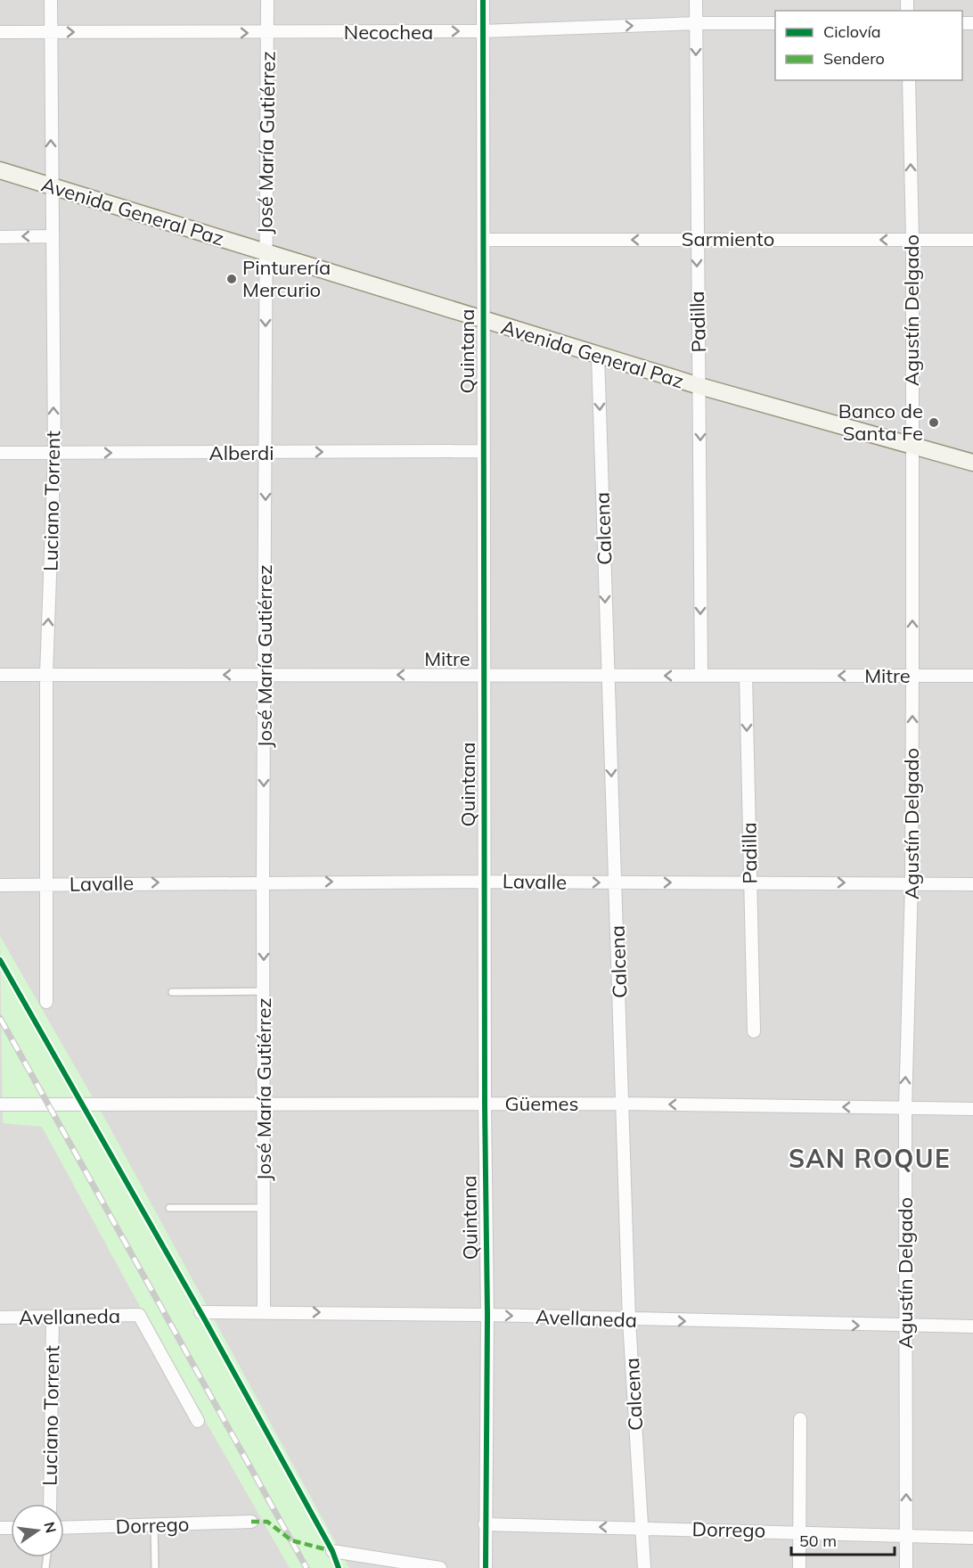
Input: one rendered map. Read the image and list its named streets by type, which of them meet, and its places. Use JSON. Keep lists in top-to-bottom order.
{
  "streets": {
    "main road": ["Avenida General Paz"],
    "street": [
      "Necochea",
      "José María Gutiérrez",
      "Sarmiento",
      "Agustín Delgado",
      "Padilla",
      "Quintana",
      "Alberdi",
      "Luciano Torrent",
      "Calcena",
      "Mitre",
      "Lavalle",
      "Güemes",
      "Avellaneda",
      "Dorrego"
    ]
  },
  "crossings": [
    ["Necochea", "José María Gutiérrez"],
    ["Necochea", "Padilla"],
    ["Necochea", "Quintana"],
    ["Necochea", "Luciano Torrent"],
    ["José María Gutiérrez", "Avenida General Paz"],
    ["José María Gutiérrez", "Alberdi"],
    ["José María Gutiérrez", "Mitre"],
    ["José María Gutiérrez", "Lavalle"],
    ["José María Gutiérrez", "Güemes"],
    ["José María Gutiérrez", "Avellaneda"],
    ["Avenida General Paz", "Agustín Delgado"],
    ["Avenida General Paz", "Padilla"],
    ["Avenida General Paz", "Quintana"],
    ["Avenida General Paz", "Luciano Torrent"],
    ["Avenida General Paz", "Calcena"],
    ["Sarmiento", "Agustín Delgado"],
    ["Sarmiento", "Padilla"],
    ["Sarmiento", "Quintana"],
    ["Agustín Delgado", "Mitre"],
    ["Agustín Delgado", "Lavalle"],
    ["Agustín Delgado", "Güemes"],
    ["Agustín Delgado", "Avellaneda"],
    ["Agustín Delgado", "Dorrego"],
    ["Padilla", "Mitre"],
    ["Padilla", "Lavalle"],
    ["Quintana", "Alberdi"],
    ["Quintana", "Mitre"],
    ["Quintana", "Lavalle"],
    ["Quintana", "Güemes"],
    ["Quintana", "Avellaneda"],
    ["Quintana", "Dorrego"],
    ["Alberdi", "Luciano Torrent"],
    ["Luciano Torrent", "Mitre"],
    ["Luciano Torrent", "Lavalle"],
    ["Luciano Torrent", "Avellaneda"],
    ["Calcena", "Mitre"],
    ["Calcena", "Lavalle"],
    ["Calcena", "Güemes"],
    ["Calcena", "Avellaneda"],
    ["Calcena", "Dorrego"]
  ],
  "one_way": [
    "Necochea",
    "José María Gutiérrez",
    "Sarmiento",
    "Agustín Delgado",
    "Padilla",
    "Alberdi",
    "Luciano Torrent",
    "Calcena",
    "Mitre",
    "Lavalle",
    "Avellaneda"
  ],
  "districts": ["SAN ROQUE"],
  "places": ["Pinturería Mercurio", "Banco de Santa Fe"],
  "legend": ["Ciclovía", "Sendero"],
  "scale_bar": "50 m",
  "north": "right"
}
